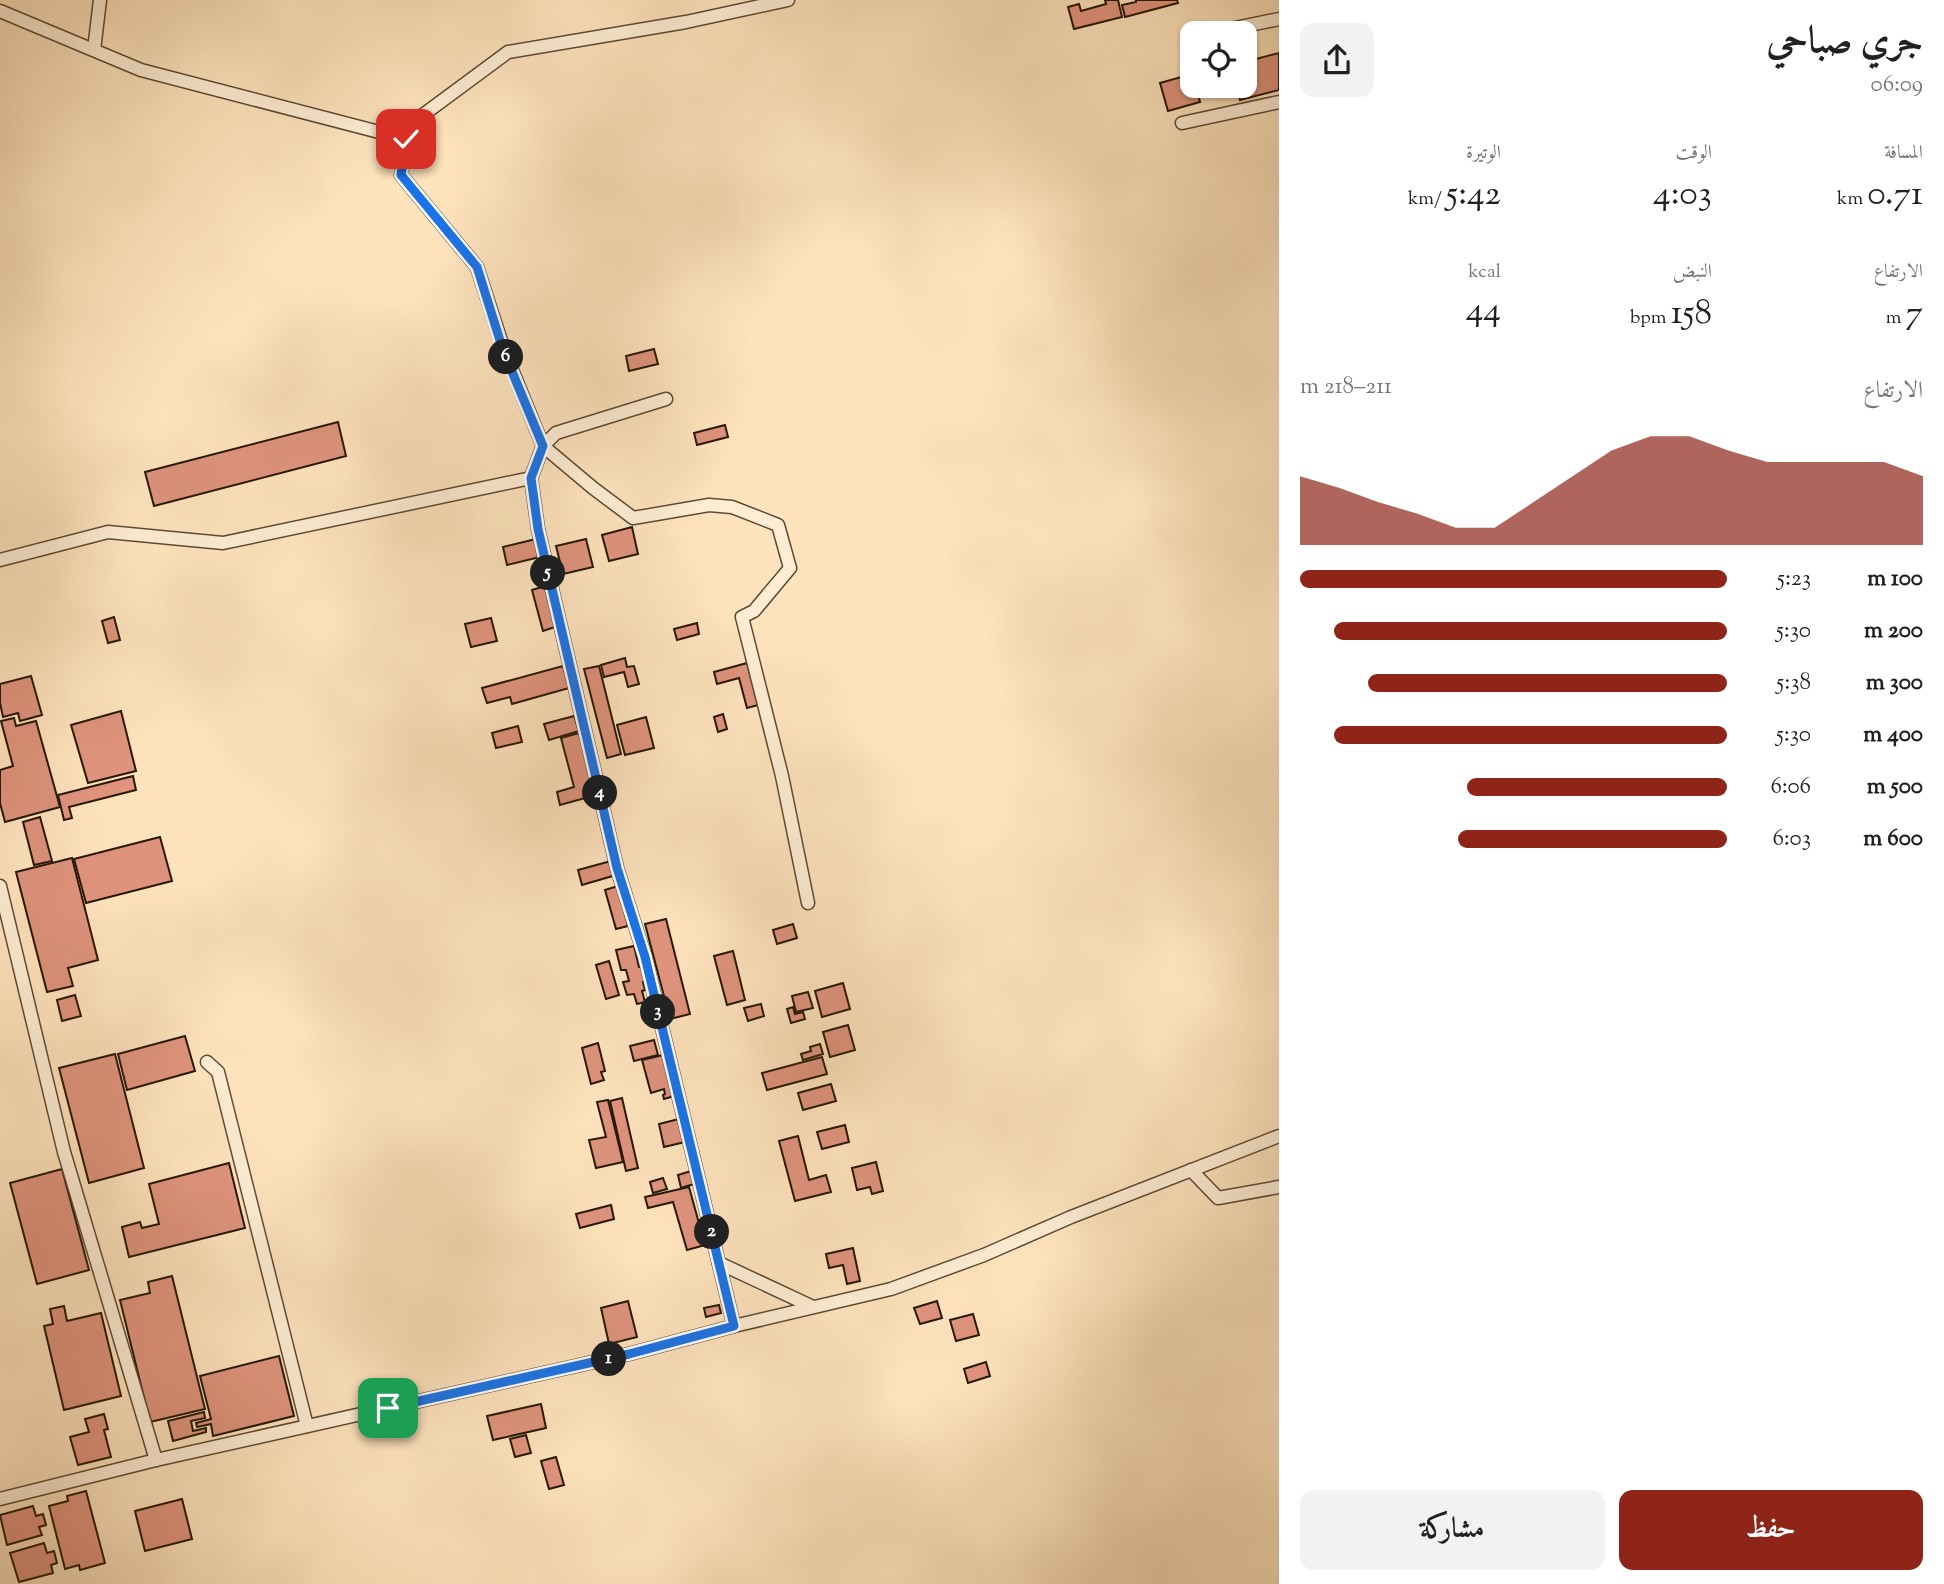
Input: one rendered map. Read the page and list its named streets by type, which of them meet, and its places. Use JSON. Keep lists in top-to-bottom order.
{
  "page": {
    "heading": ["جري صباحي", "06:09"],
    "stats": [
      ["المسافة", "0.71 km"],
      ["الوقت", "4:03"],
      ["الوتيرة", "5:42 /km"],
      ["الارتفاع", "7 m"],
      ["النبض", "158 bpm"],
      ["kcal", "44"]
    ],
    "pins": [
      "6",
      "5",
      "4",
      "3",
      "2",
      "1"
    ],
    "chart": ["الارتفاع", "211–218 m"],
    "list": [
      {
        "name": "100 m",
        "note": "5:23"
      },
      {
        "name": "200 m",
        "note": "5:30"
      },
      {
        "name": "300 m",
        "note": "5:38"
      },
      {
        "name": "400 m",
        "note": "5:30"
      },
      {
        "name": "500 m",
        "note": "6:06"
      },
      {
        "name": "600 m",
        "note": "6:03"
      }
    ],
    "buttons": ["حفظ", "مشاركة"]
  }
}
